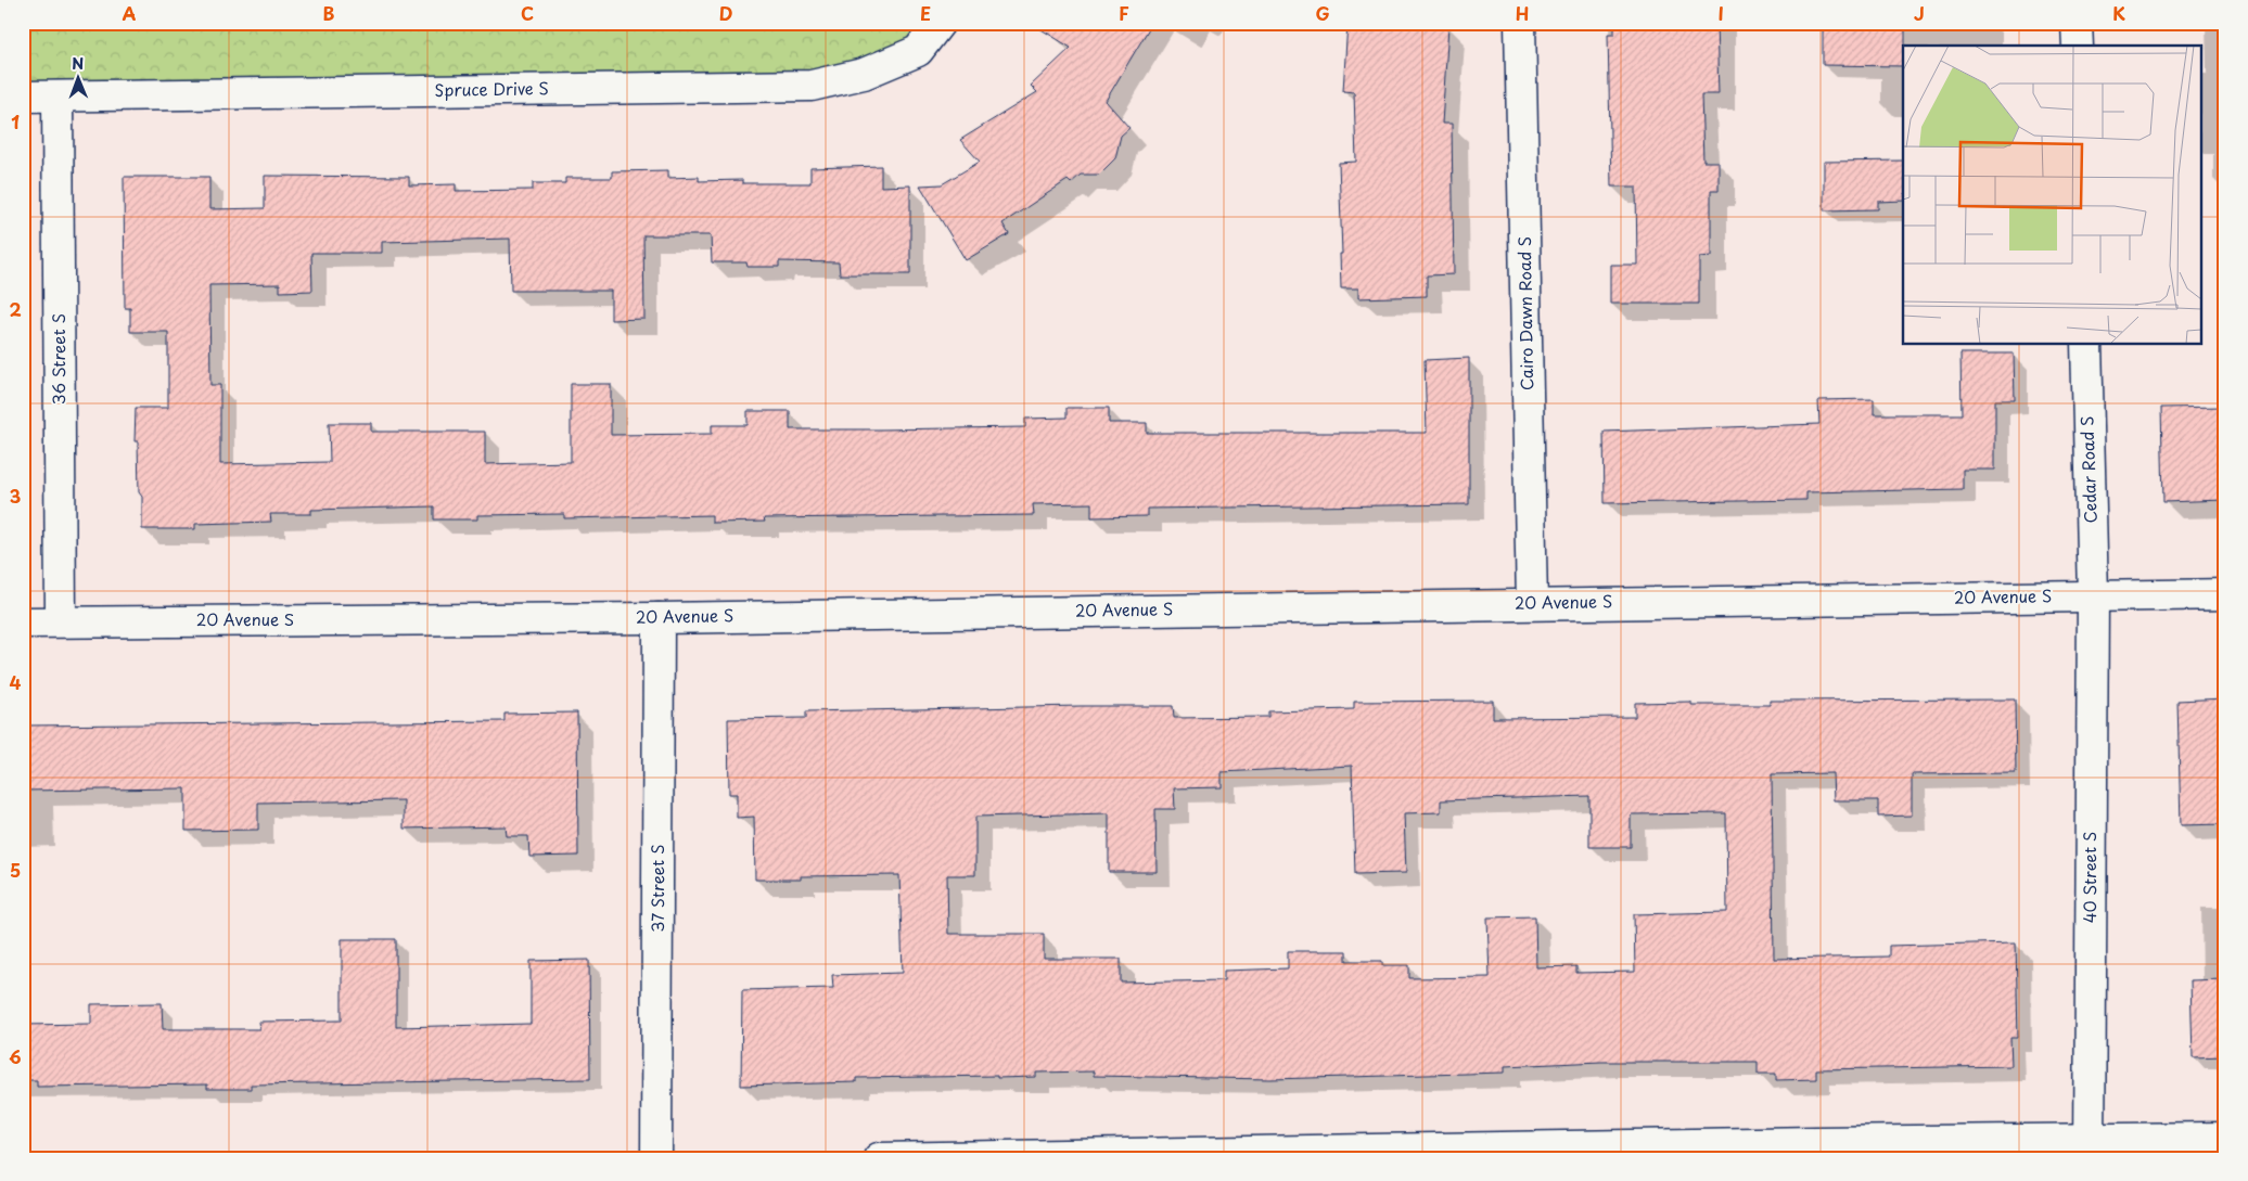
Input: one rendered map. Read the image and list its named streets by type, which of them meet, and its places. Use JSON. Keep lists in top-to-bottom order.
{
  "streets": {
    "street": [
      "Spruce Drive S",
      "Cairo Dawn Road S",
      "36 Street S",
      "Cedar Road S",
      "20 Avenue S",
      "40 Street S",
      "37 Street S"
    ]
  },
  "crossings": [
    ["Spruce Drive S", "36 Street S"],
    ["Cairo Dawn Road S", "20 Avenue S"],
    ["36 Street S", "20 Avenue S"],
    ["Cedar Road S", "20 Avenue S"],
    ["Cedar Road S", "40 Street S"],
    ["20 Avenue S", "40 Street S"],
    ["20 Avenue S", "37 Street S"]
  ],
  "north": "top",
  "grid": {
    "columns": [
      "A",
      "B",
      "C",
      "D",
      "E",
      "F",
      "G",
      "H",
      "I",
      "J",
      "K"
    ],
    "rows": [
      "1",
      "2",
      "3",
      "4",
      "5",
      "6"
    ]
  }
}
